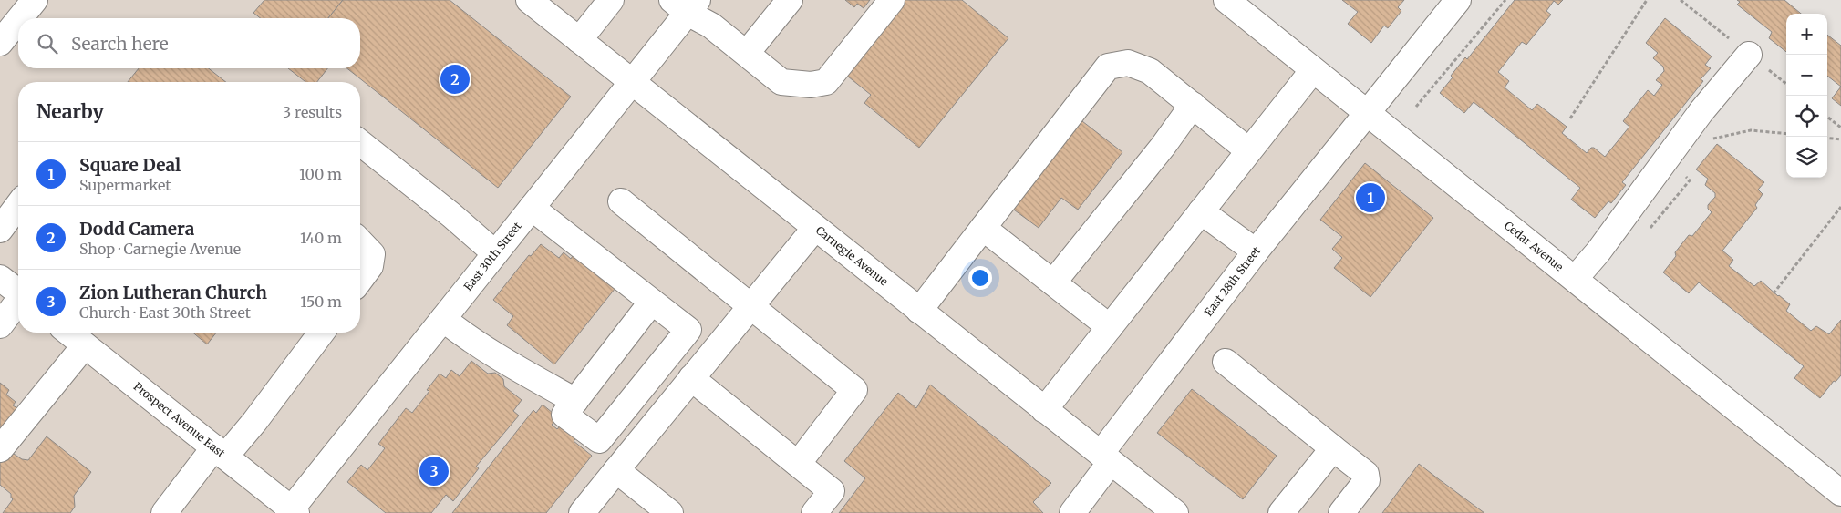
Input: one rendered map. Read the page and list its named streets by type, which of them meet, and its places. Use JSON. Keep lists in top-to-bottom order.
{
  "streets": {
    "street": [
      "Cedar Avenue",
      "East 30th Street",
      "Carnegie Avenue",
      "East 28th Street",
      "Prospect Avenue East"
    ]
  },
  "crossings": [
    ["Cedar Avenue", "East 28th Street"],
    ["East 30th Street", "Carnegie Avenue"],
    ["East 30th Street", "Prospect Avenue East"],
    ["Carnegie Avenue", "East 28th Street"]
  ],
  "page": {
    "map_buttons": ["+", "−"],
    "search": "Search here",
    "pins": ["2", "1", "3"],
    "heading": ["Nearby", "3 results"],
    "list": [
      {
        "mark": "1",
        "name": "Square Deal",
        "note": "Supermarket",
        "value": "100 m"
      },
      {
        "mark": "2",
        "name": "Dodd Camera",
        "note": "Shop · Carnegie Avenue",
        "value": "140 m"
      },
      {
        "mark": "3",
        "name": "Zion Lutheran Church",
        "note": "Church · East 30th Street",
        "value": "150 m"
      }
    ]
  }
}
